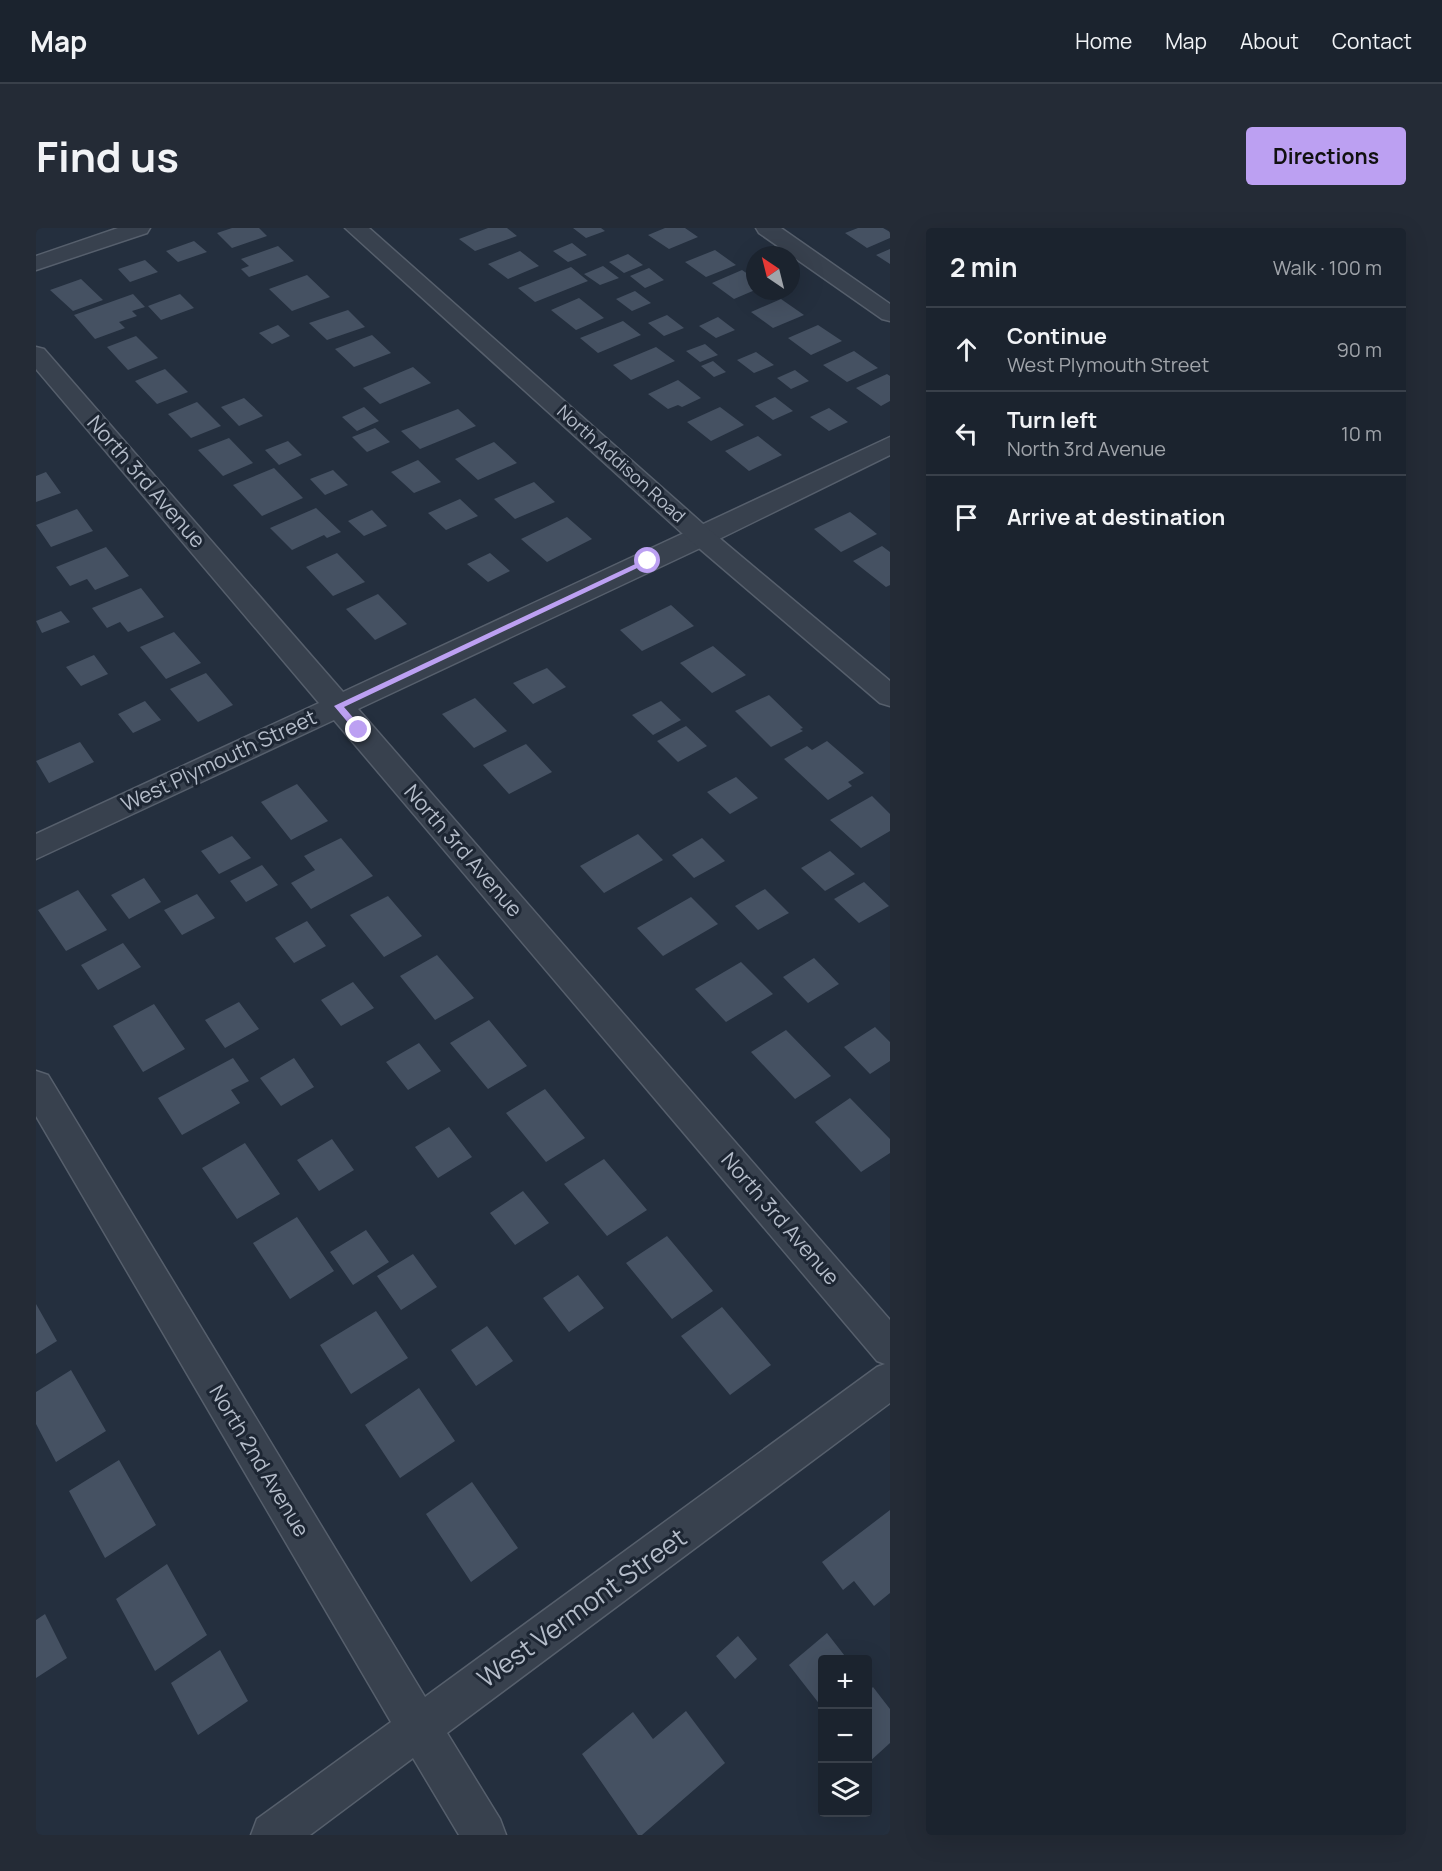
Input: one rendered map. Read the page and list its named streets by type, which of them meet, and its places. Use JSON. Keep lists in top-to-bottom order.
{
  "streets": {
    "street": [
      "North Addison Road",
      "North 3rd Avenue",
      "West Plymouth Street",
      "North 2nd Avenue",
      "West Vermont Street"
    ]
  },
  "crossings": [
    ["North Addison Road", "West Plymouth Street"],
    ["North 3rd Avenue", "West Plymouth Street"],
    ["North 2nd Avenue", "West Vermont Street"]
  ],
  "north": "top left",
  "page": {
    "header": "Map",
    "nav": [
      "Home",
      "Map",
      "About",
      "Contact"
    ],
    "title": "Find us",
    "buttons": "Directions",
    "heading": ["2 min", "Walk · 100 m"],
    "list": [
      ["Continue", "West Plymouth Street", "90 m"],
      ["Turn left", "North 3rd Avenue", "10 m"],
      "Arrive at destination"
    ],
    "map_buttons": ["+", "−"]
  }
}
